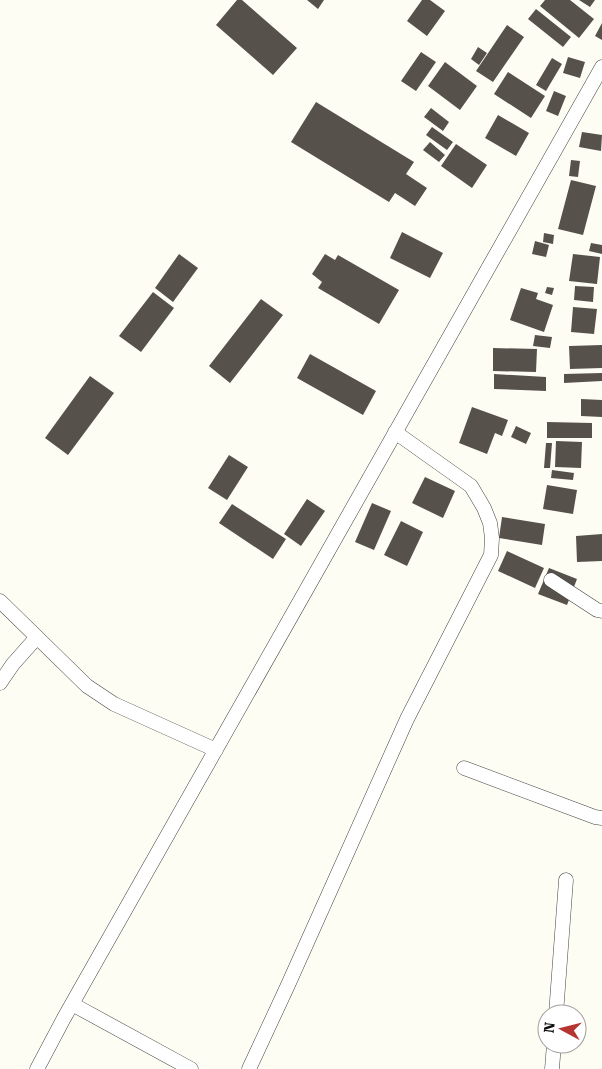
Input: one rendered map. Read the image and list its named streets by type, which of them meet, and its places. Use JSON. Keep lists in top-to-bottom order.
{
  "north": "left"
}
